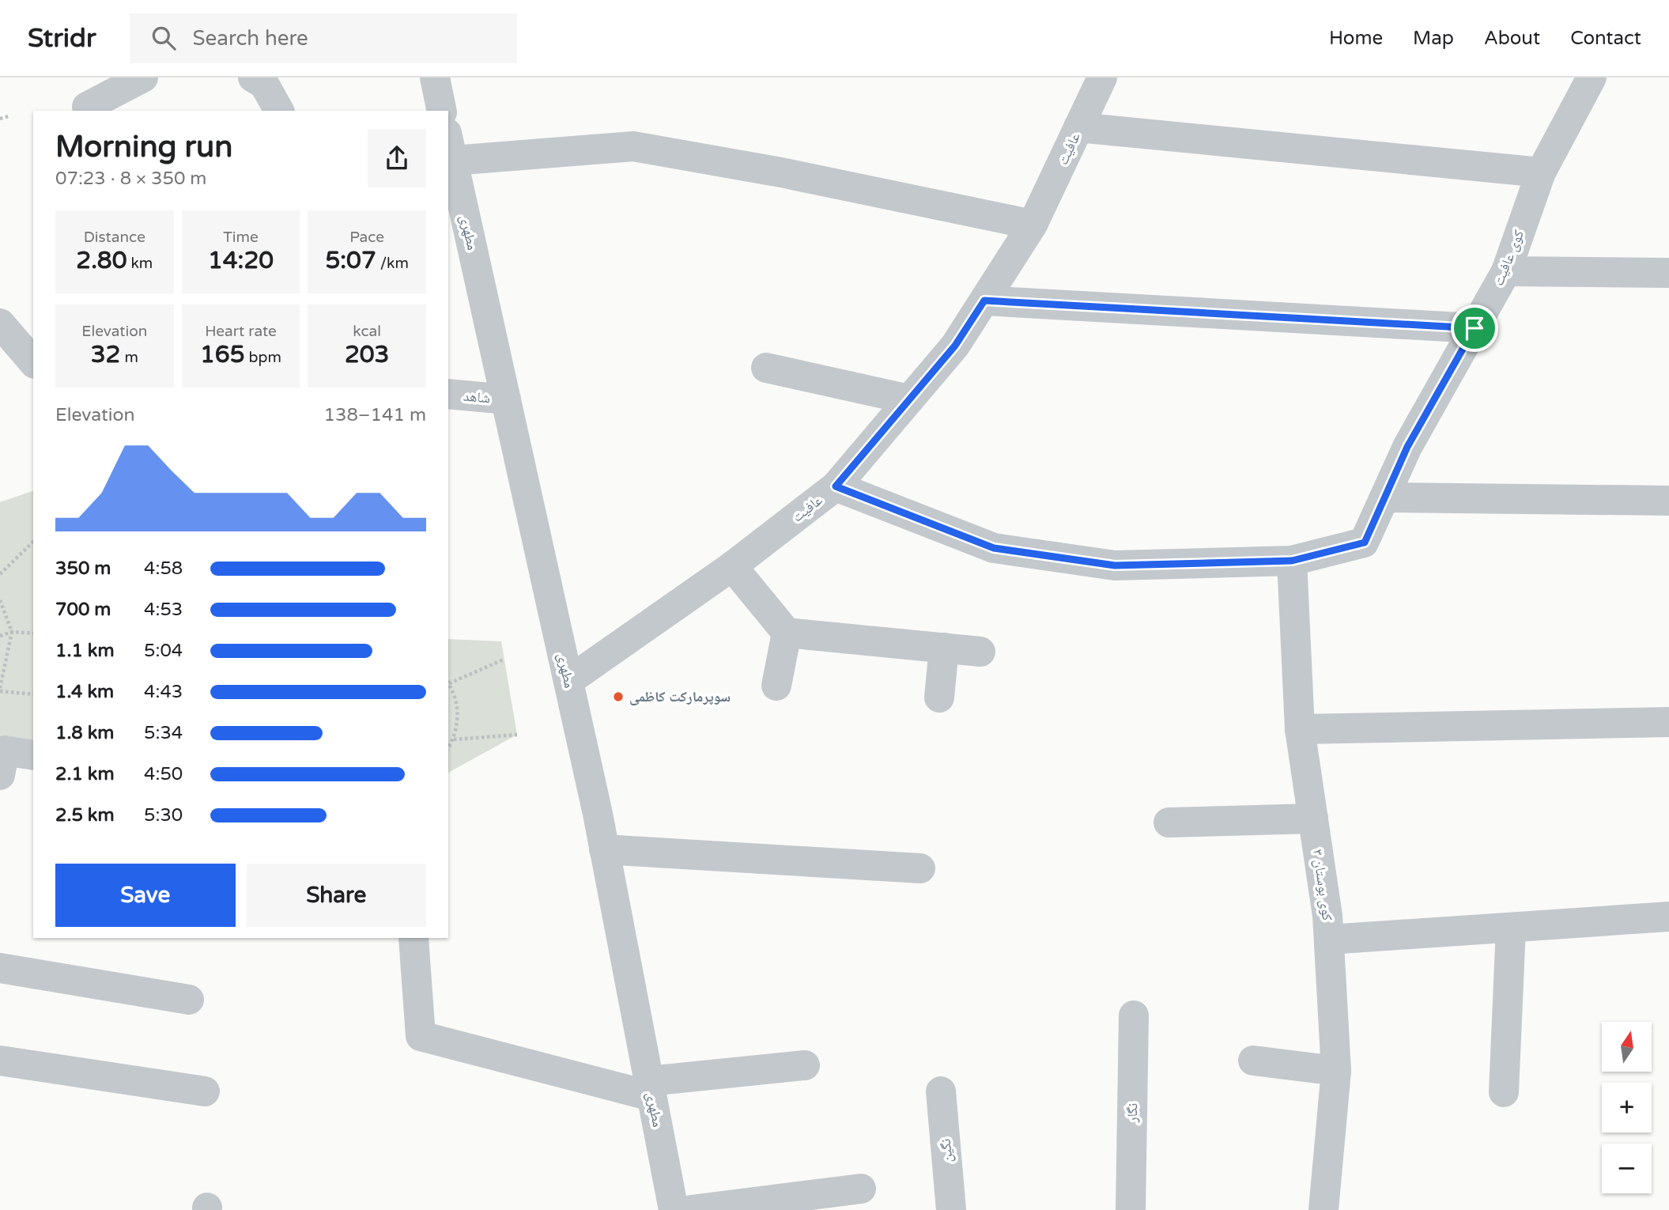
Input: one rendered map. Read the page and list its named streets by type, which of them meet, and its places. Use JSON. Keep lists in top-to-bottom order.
{
  "streets": {
    "street": [
      "عافیت",
      "مطهری",
      "کوی عافیت",
      "شاهد",
      "کوی بوستان ۳",
      "نگار",
      "نگین"
    ]
  },
  "crossings": [
    ["عافیت", "مطهری"],
    ["عافیت", "کوی عافیت"],
    ["مطهری", "شاهد"],
    ["کوی عافیت", "کوی بوستان ۳"]
  ],
  "places": ["سوپرمارکت کاظمی"],
  "north": "top",
  "page": {
    "header": "Stridr",
    "search": "Search here",
    "nav": [
      "Home",
      "Map",
      "About",
      "Contact"
    ],
    "heading": ["Morning run", "07:23 · 8 × 350 m"],
    "stats": [
      ["Distance", "2.80 km"],
      ["Time", "14:20"],
      ["Pace", "5:07 /km"],
      ["Elevation", "32 m"],
      ["Heart rate", "165 bpm"],
      ["kcal", "203"]
    ],
    "chart": ["Elevation", "138–141 m"],
    "list": [
      {
        "name": "350 m",
        "note": "4:58"
      },
      {
        "name": "700 m",
        "note": "4:53"
      },
      {
        "name": "1.1 km",
        "note": "5:04"
      },
      {
        "name": "1.4 km",
        "note": "4:43"
      },
      {
        "name": "1.8 km",
        "note": "5:34"
      },
      {
        "name": "2.1 km",
        "note": "4:50"
      },
      {
        "name": "2.5 km",
        "note": "5:30"
      }
    ],
    "buttons": ["Save", "Share"],
    "map_buttons": ["+", "−"]
  }
}
